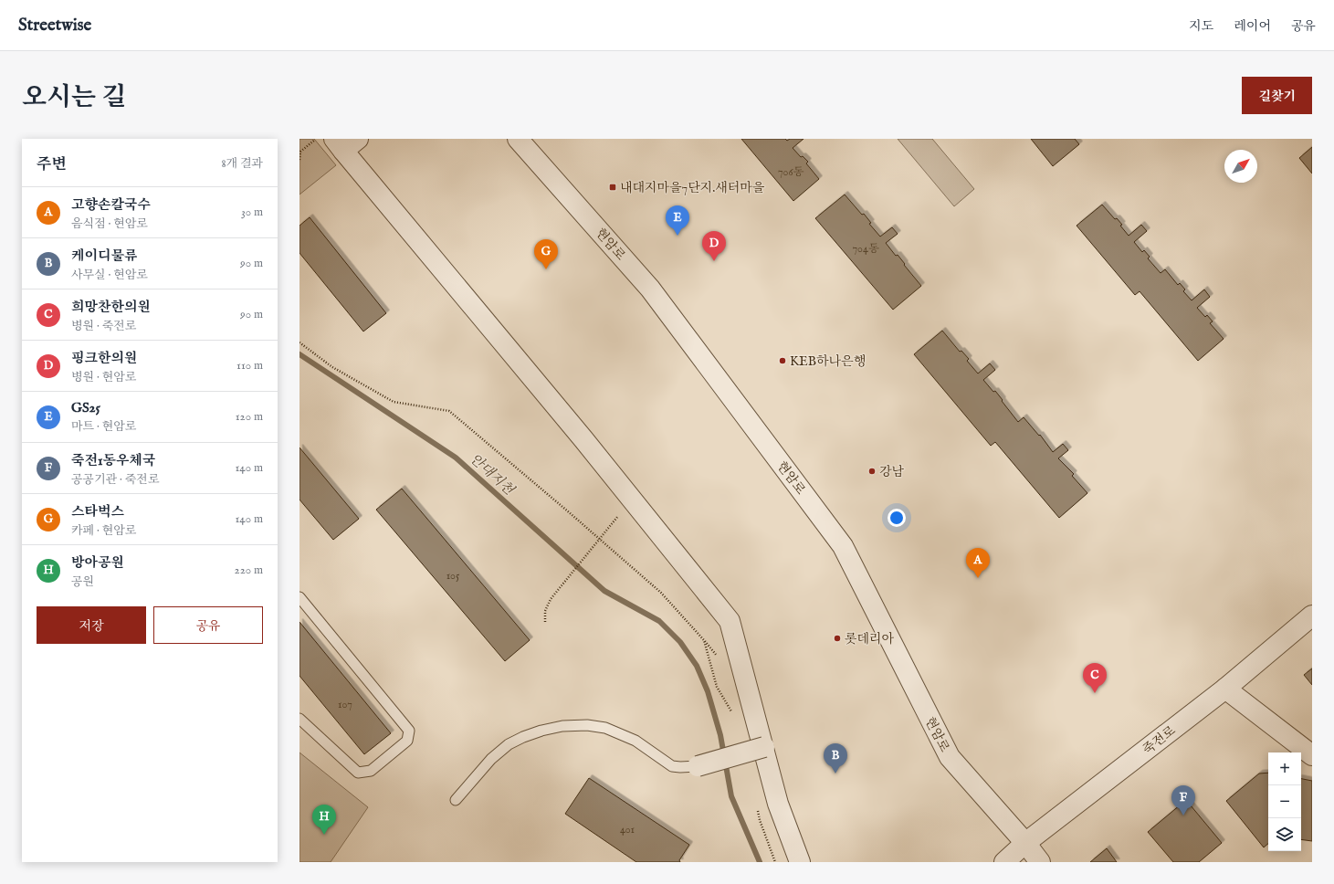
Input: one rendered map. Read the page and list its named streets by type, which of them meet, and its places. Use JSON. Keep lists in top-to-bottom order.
{
  "streets": {
    "street": ["현암로", "죽전로"]
  },
  "crossings": [
    ["현암로", "죽전로"]
  ],
  "water": ["안대지천"],
  "places": {
    "transit": ["내대지마을7단지.새터마을"],
    "other": ["KEB하나은행", "강남", "롯데리아"]
  },
  "house_numbers": [
    "706동",
    "704동",
    "105",
    "107",
    "401"
  ],
  "north": "top right",
  "page": {
    "header": "Streetwise",
    "nav": ["지도", "레이어", "공유"],
    "title": "오시는 길",
    "buttons": [
      "길찾기",
      ["저장", "공유"]
    ],
    "heading": ["주변", "8개 결과"],
    "list": [
      {
        "mark": "A",
        "name": "고향손칼국수",
        "note": "음식점 · 현암로",
        "value": "30 m"
      },
      {
        "mark": "B",
        "name": "케이디물류",
        "note": "사무실 · 현암로",
        "value": "90 m"
      },
      {
        "mark": "C",
        "name": "희망찬한의원",
        "note": "병원 · 죽전로",
        "value": "90 m"
      },
      {
        "mark": "D",
        "name": "핑크한의원",
        "note": "병원 · 현암로",
        "value": "110 m"
      },
      {
        "mark": "E",
        "name": "GS25",
        "note": "마트 · 현암로",
        "value": "120 m"
      },
      {
        "mark": "F",
        "name": "죽전1동우체국",
        "note": "공공기관 · 죽전로",
        "value": "140 m"
      },
      {
        "mark": "G",
        "name": "스타벅스",
        "note": "카페 · 현암로",
        "value": "140 m"
      },
      {
        "mark": "H",
        "name": "방아공원",
        "note": "공원",
        "value": "220 m"
      }
    ],
    "pins": [
      "E",
      "D",
      "G",
      "A",
      "C",
      "B",
      "F",
      "H"
    ],
    "map_buttons": ["+", "−"]
  }
}
